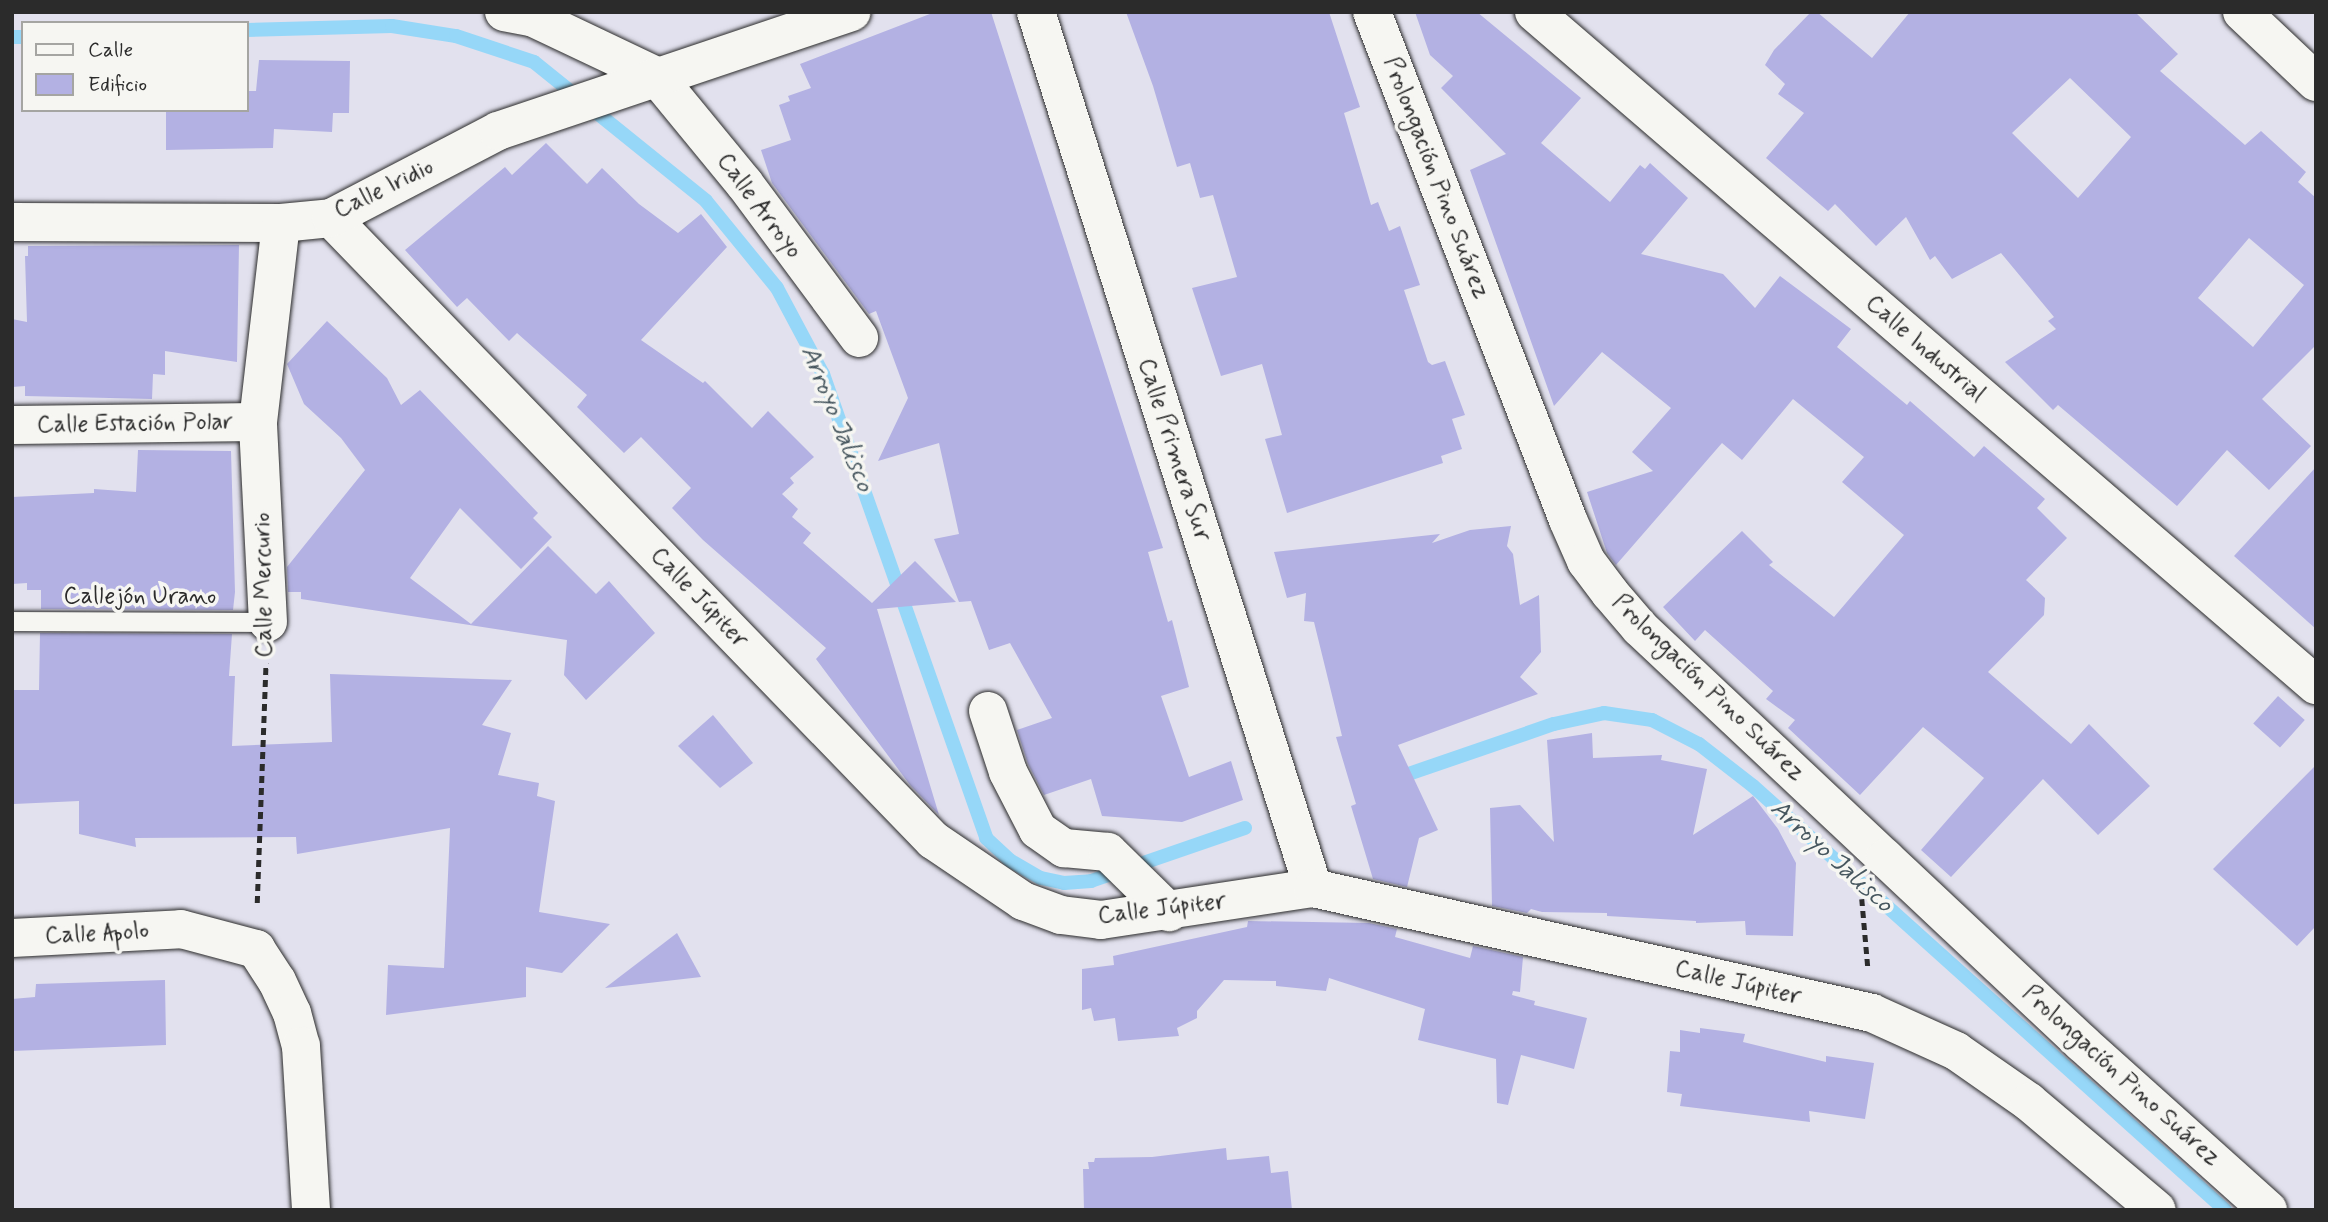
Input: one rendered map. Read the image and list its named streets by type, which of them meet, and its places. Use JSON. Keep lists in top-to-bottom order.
{
  "streets": {
    "street": [
      "Prolongación Pino Suárez",
      "Calle Iridio",
      "Calle Arroyo",
      "Calle Industrial",
      "Calle Estación Polar",
      "Calle Primera Sur",
      "Calle Mercurio",
      "Calle Júpiter",
      "Calle Apolo"
    ],
    "lane": ["Callejón Urano"]
  },
  "crossings": [
    ["Calle Iridio", "Calle Arroyo"],
    ["Calle Iridio", "Calle Mercurio"],
    ["Calle Iridio", "Calle Júpiter"],
    ["Calle Estación Polar", "Calle Mercurio"],
    ["Calle Primera Sur", "Calle Júpiter"],
    ["Calle Mercurio", "Callejón Urano"],
    ["Calle Mercurio", "Calle Apolo"]
  ],
  "water": ["Arroyo Jalisco"],
  "legend": ["Calle", "Edificio"]
}
